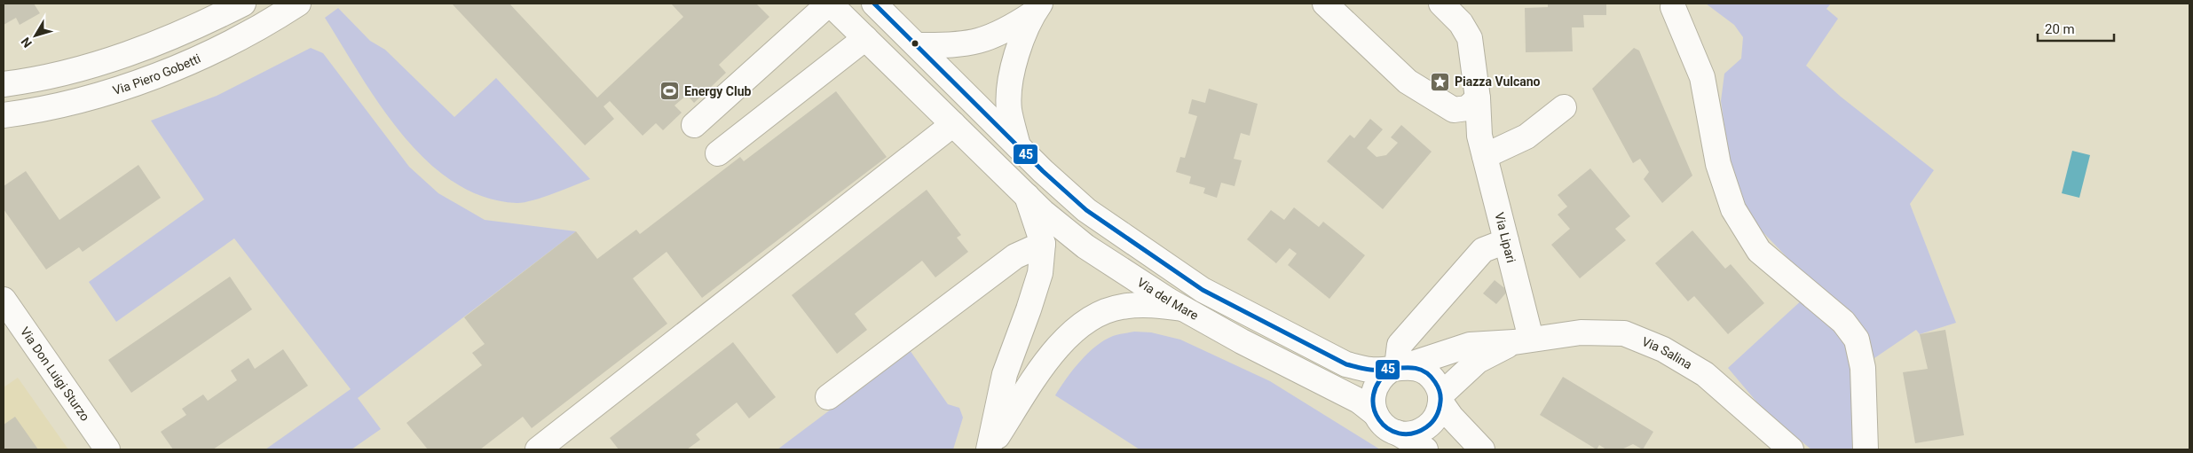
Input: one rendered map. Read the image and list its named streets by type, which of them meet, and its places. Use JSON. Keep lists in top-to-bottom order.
{
  "streets": {
    "main road": [
      "Via Piero Gobetti",
      "Via Lipari",
      "Via del Mare",
      "Via Salina",
      "Via Don Luigi Sturzo"
    ]
  },
  "crossings": [
    ["Via Lipari", "Via Salina"],
    ["Via del Mare", "Via Salina"]
  ],
  "places": {
    "place": ["Piazza Vulcano"],
    "sports": ["Energy Club"]
  },
  "lines": ["transit line 45"],
  "scale_bar": "20 m",
  "north": "bottom left"
}
